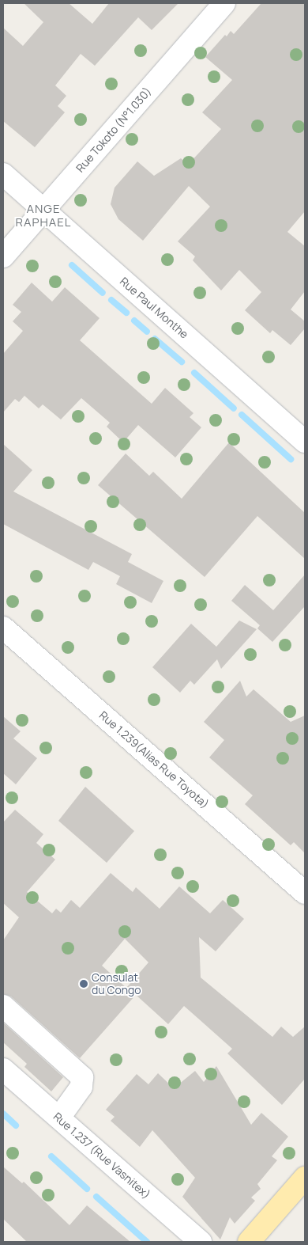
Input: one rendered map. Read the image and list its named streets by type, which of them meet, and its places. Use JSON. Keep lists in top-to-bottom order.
{
  "streets": {
    "street": [
      "Rue Tokoto (N°1.030)",
      "Rue Paul Monthe",
      "Rue 1.239(Alias Rue Toyota)",
      "Rue 1.237 (Rue Vasnitex)"
    ]
  },
  "crossings": [
    ["Rue Tokoto (N°1.030)", "Rue Paul Monthe"]
  ],
  "districts": ["ANGE RAPHAEL"],
  "places": ["Consulat du Congo"]
}
